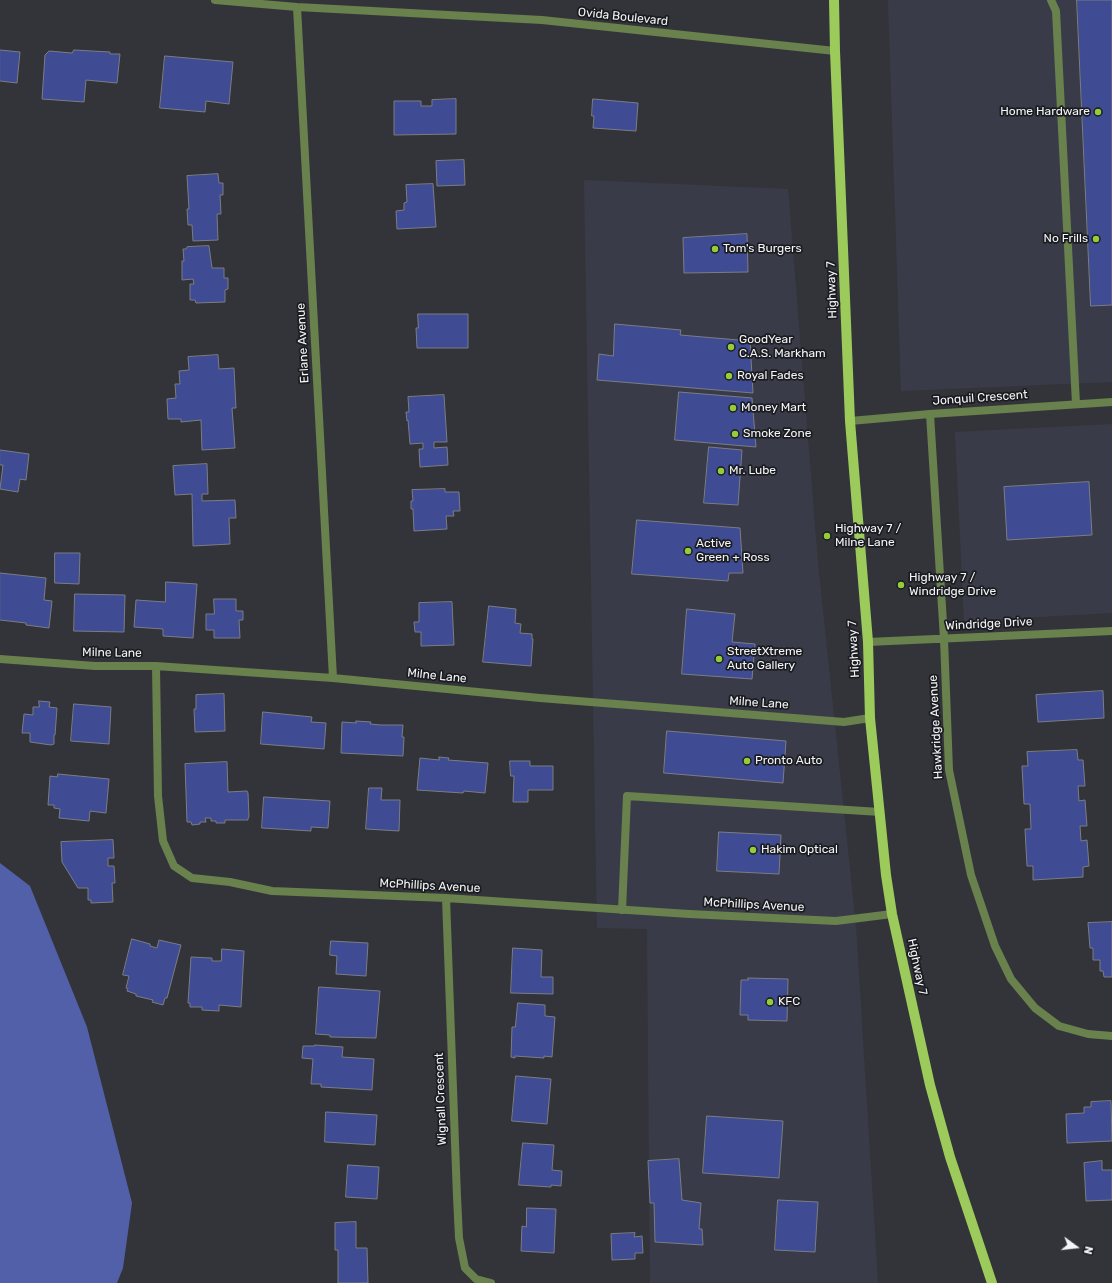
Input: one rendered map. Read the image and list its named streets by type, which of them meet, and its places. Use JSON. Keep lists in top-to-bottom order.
{
  "streets": {
    "main road": ["Highway 7"],
    "street": [
      "Ovida Boulevard",
      "Erlane Avenue",
      "Jonquil Crescent",
      "Windridge Drive",
      "Milne Lane",
      "Hawkridge Avenue",
      "McPhillips Avenue",
      "Wignall Crescent"
    ]
  },
  "crossings": [
    ["Ovida Boulevard", "Highway 7"],
    ["Ovida Boulevard", "Erlane Avenue"],
    ["Highway 7", "Jonquil Crescent"],
    ["Highway 7", "Windridge Drive"],
    ["Highway 7", "Milne Lane"],
    ["Highway 7", "McPhillips Avenue"],
    ["Erlane Avenue", "Milne Lane"],
    ["Jonquil Crescent", "Hawkridge Avenue"],
    ["Windridge Drive", "Hawkridge Avenue"],
    ["Milne Lane", "McPhillips Avenue"],
    ["McPhillips Avenue", "Wignall Crescent"]
  ],
  "places": [
    "Home Hardware",
    "No Frills",
    "Tom's Burgers",
    "GoodYear C.A.S. Markham",
    "Royal Fades",
    "Money Mart",
    "Smoke Zone",
    "Mr. Lube",
    "Highway 7 / Milne Lane",
    "Active Green + Ross",
    "Highway 7 / Windridge Drive",
    "StreetXtreme Auto Gallery",
    "Pronto Auto",
    "Hakim Optical",
    "KFC"
  ],
  "north": "right"
}
